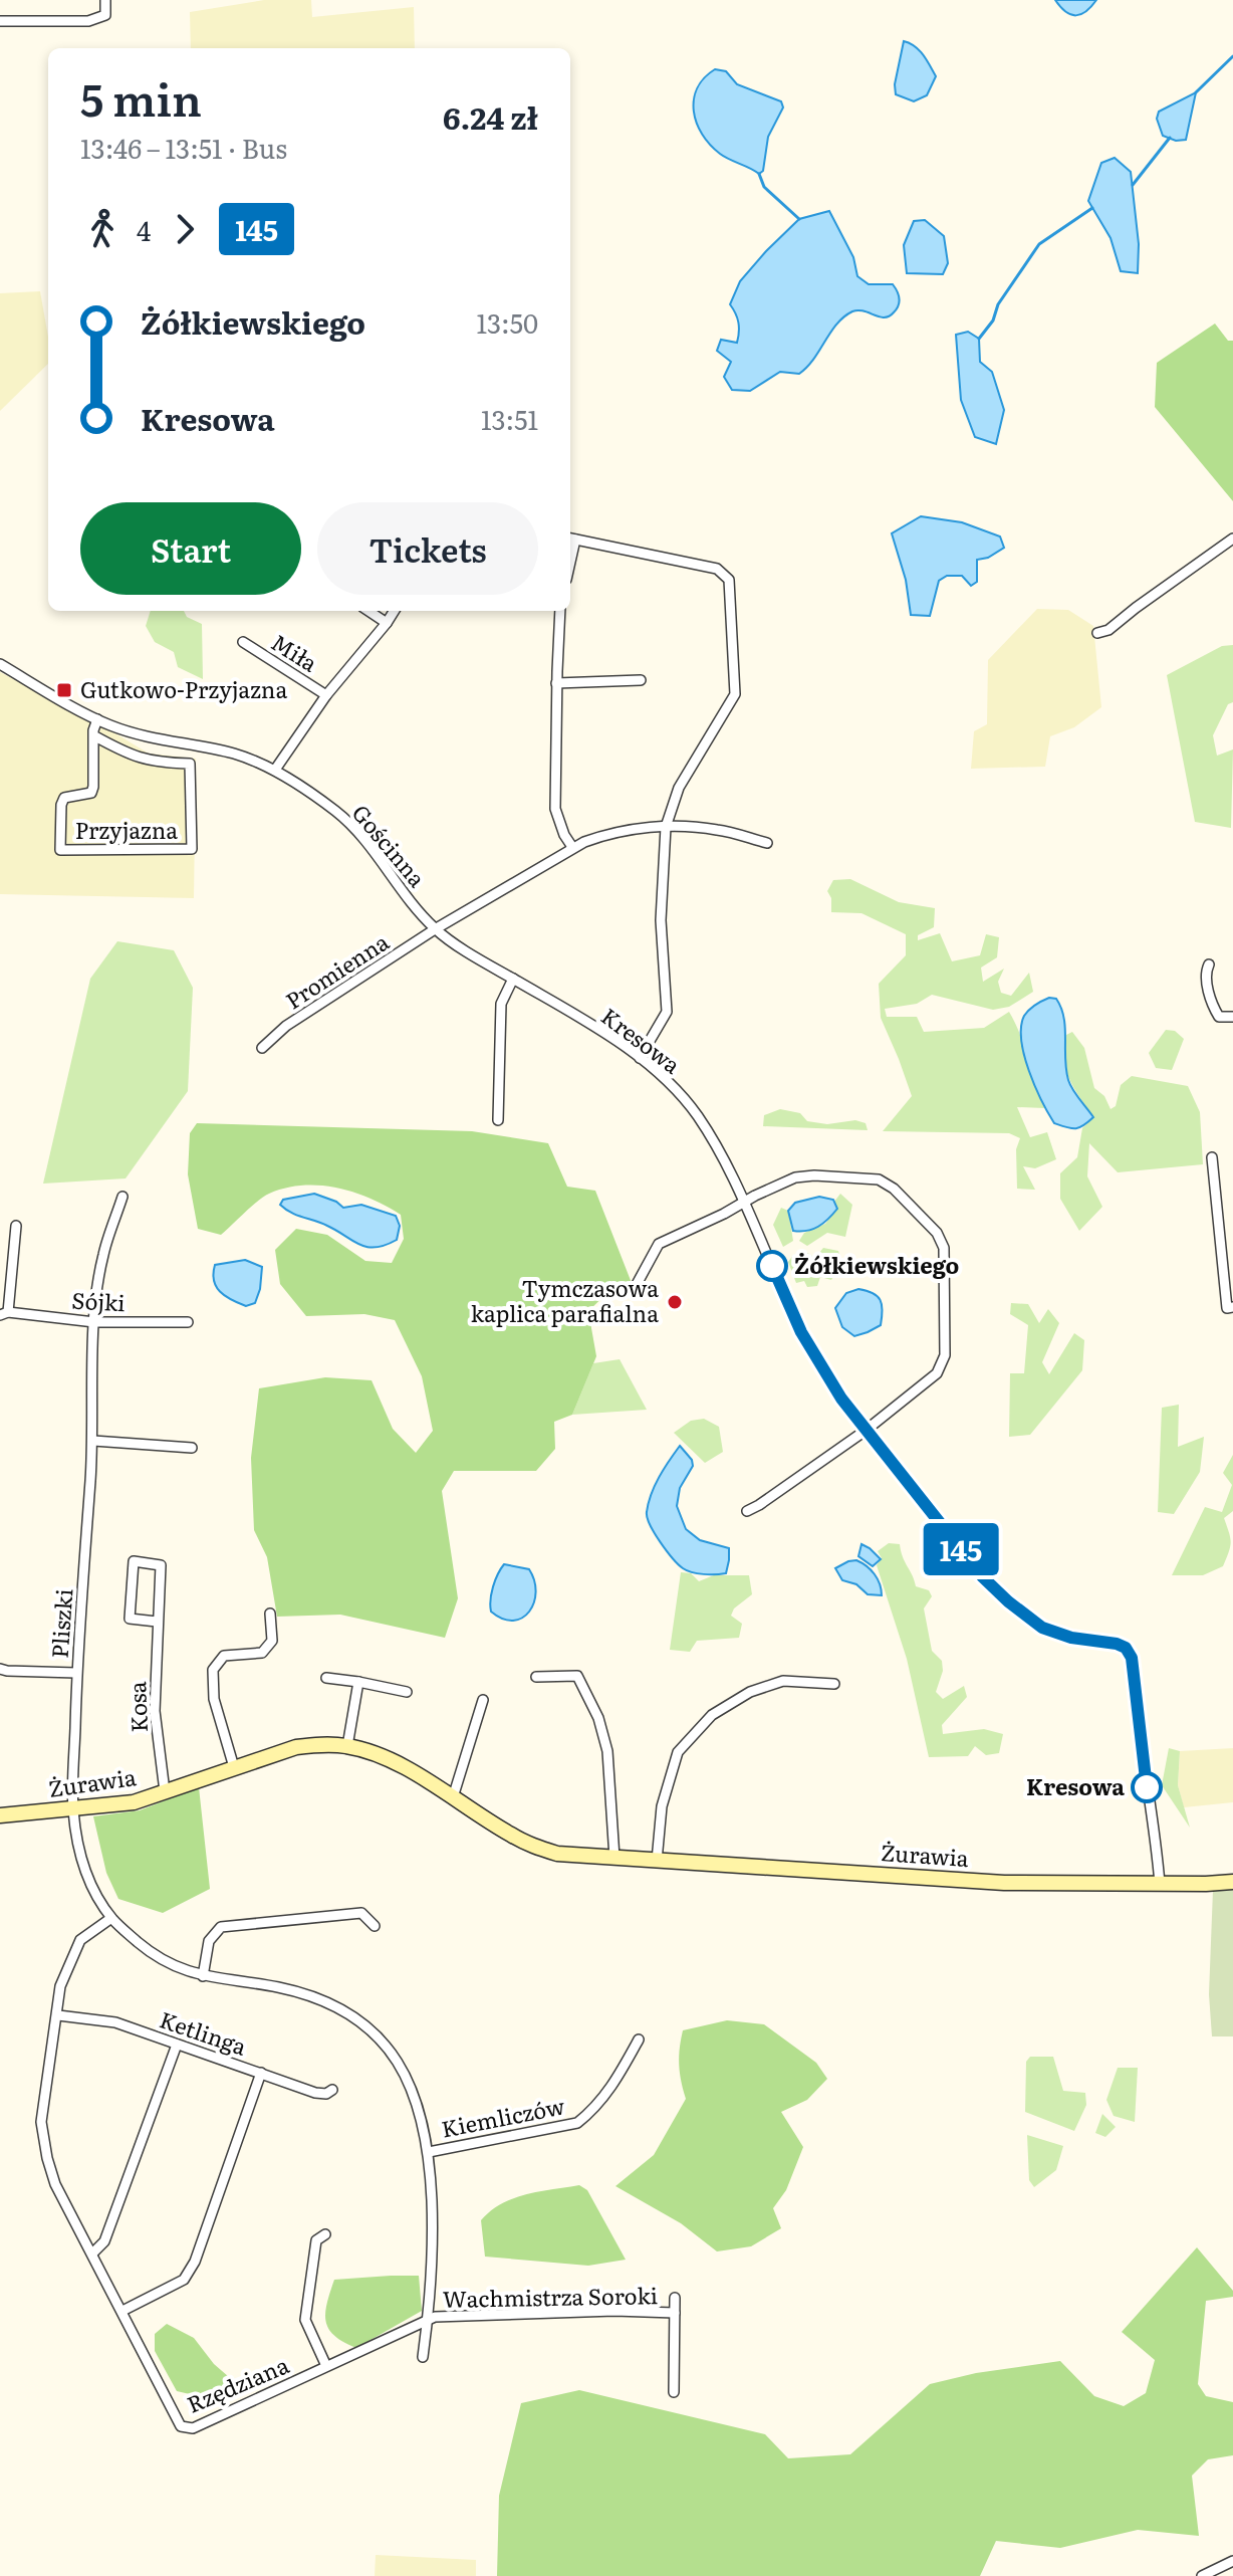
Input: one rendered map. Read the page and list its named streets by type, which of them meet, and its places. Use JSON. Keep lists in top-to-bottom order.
{
  "streets": {
    "street": [
      "Miła",
      "Przyjazna",
      "Gościnna",
      "Promienna",
      "Kresowa",
      "Sójki",
      "Pliszki",
      "Kosa",
      "Żurawia",
      "Ketlinga",
      "Kiemliczów",
      "Wachmistrza Soroki",
      "Rzędziana"
    ]
  },
  "crossings": [
    ["Przyjazna", "Gościnna"],
    ["Gościnna", "Promienna"],
    ["Gościnna", "Kresowa"],
    ["Promienna", "Kresowa"],
    ["Kresowa", "Żurawia"],
    ["Sójki", "Pliszki"],
    ["Pliszki", "Żurawia"],
    ["Pliszki", "Kiemliczów"],
    ["Pliszki", "Wachmistrza Soroki"],
    ["Pliszki", "Rzędziana"],
    ["Kosa", "Żurawia"],
    ["Ketlinga", "Rzędziana"],
    ["Wachmistrza Soroki", "Rzędziana"]
  ],
  "places": {
    "transit": ["Gutkowo-Przyjazna"],
    "other": ["Żółkiewskiego", "Tymczasowa kaplica parafialna", "Kresowa"]
  },
  "lines": ["bus line 145"],
  "page": {
    "on_map": "145",
    "heading": ["5 min", "13:46 – 13:51 · Bus", "6.24 zł"],
    "legs": ["4", "145"],
    "list": [
      {
        "name": "Żółkiewskiego",
        "value": "13:50"
      },
      {
        "name": "Kresowa",
        "value": "13:51"
      }
    ],
    "buttons": ["Start", "Tickets"]
  }
}
